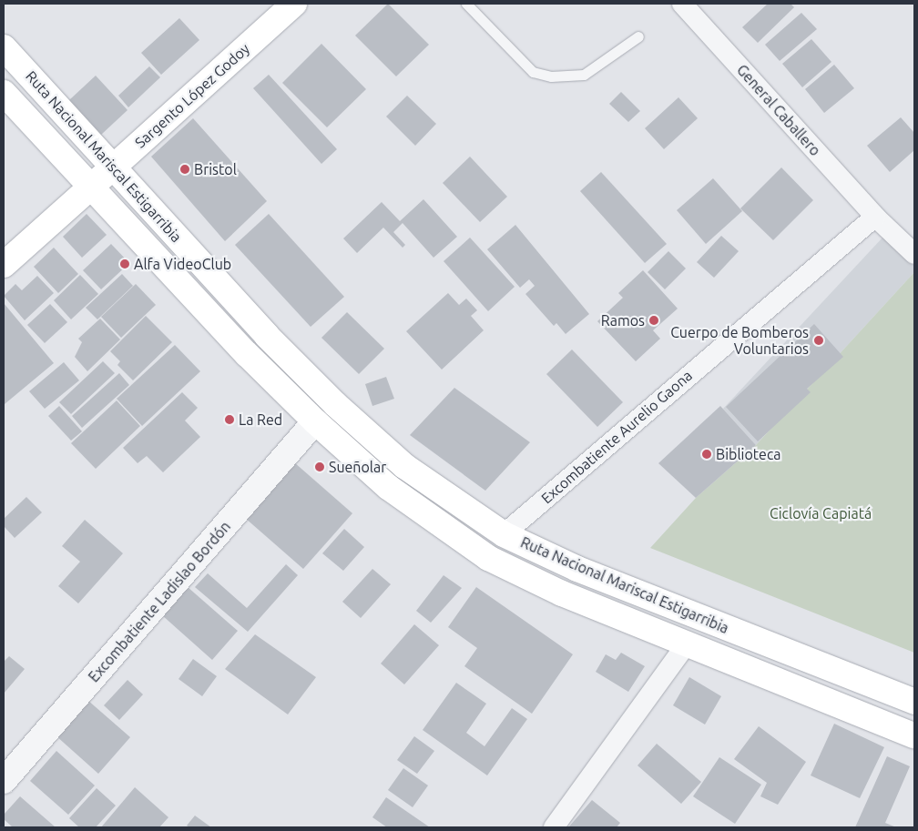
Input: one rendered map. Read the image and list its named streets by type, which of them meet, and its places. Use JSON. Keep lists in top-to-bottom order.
{
  "streets": {
    "main road": ["Sargento López Godoy", "Ruta Nacional Mariscal Estigarribia"],
    "street": ["General Caballero", "Excombatiente Aurelio Gaona", "Excombatiente Ladislao Bordón"]
  },
  "crossings": [
    ["Sargento López Godoy", "Ruta Nacional Mariscal Estigarribia"],
    ["General Caballero", "Excombatiente Aurelio Gaona"],
    ["Ruta Nacional Mariscal Estigarribia", "Excombatiente Aurelio Gaona"],
    ["Ruta Nacional Mariscal Estigarribia", "Excombatiente Ladislao Bordón"]
  ],
  "parks": ["Ciclovía Capiatá"],
  "places": [
    "Bristol",
    "Alfa VideoClub",
    "Ramos",
    "Cuerpo de Bomberos Voluntarios",
    "La Red",
    "Biblioteca",
    "Sueñolar"
  ]
}
